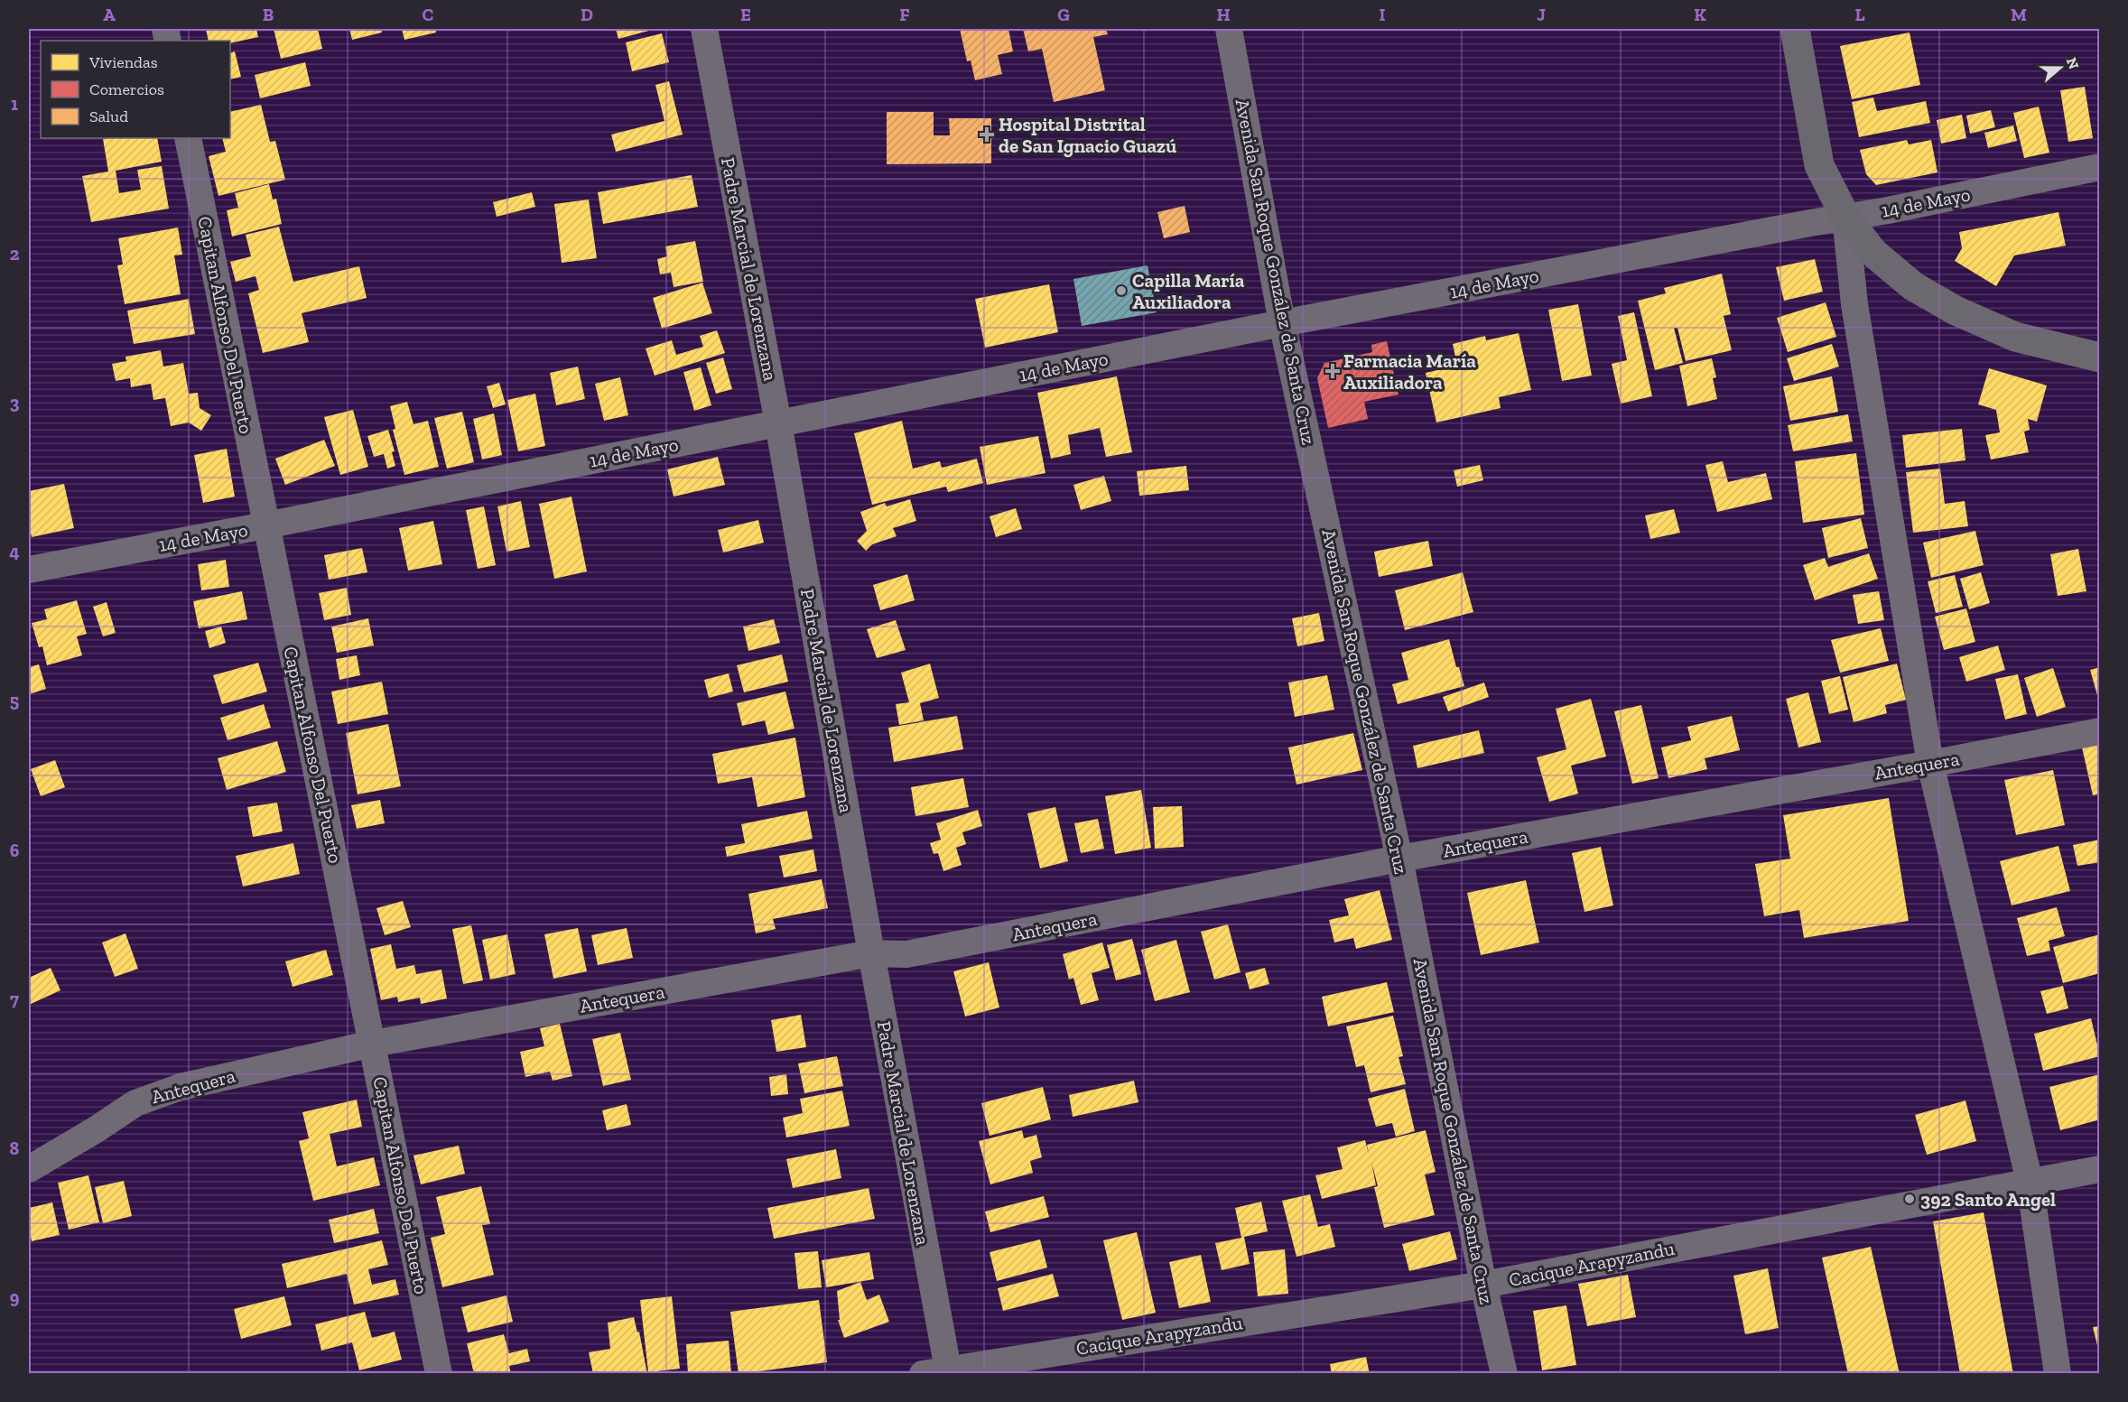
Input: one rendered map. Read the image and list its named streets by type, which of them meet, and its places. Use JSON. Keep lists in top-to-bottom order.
{
  "streets": {
    "street": [
      "14 de Mayo",
      "Padre Marcial de Lorenzana",
      "Avenida San Roque González de Santa Cruz",
      "Capitan Alfonso Del Puerto",
      "Antequera",
      "Cacique Arapyzandu"
    ]
  },
  "crossings": [
    ["14 de Mayo", "Padre Marcial de Lorenzana"],
    ["14 de Mayo", "Avenida San Roque González de Santa Cruz"],
    ["14 de Mayo", "Capitan Alfonso Del Puerto"],
    ["Padre Marcial de Lorenzana", "Antequera"],
    ["Padre Marcial de Lorenzana", "Cacique Arapyzandu"],
    ["Avenida San Roque González de Santa Cruz", "Antequera"],
    ["Avenida San Roque González de Santa Cruz", "Cacique Arapyzandu"],
    ["Capitan Alfonso Del Puerto", "Antequera"]
  ],
  "places": {
    "health": ["Hospital Distrital de San Ignacio Guazú", "Farmacia María Auxiliadora"],
    "other": ["Capilla María Auxiliadora", "392 Santo Angel"]
  },
  "legend": ["Viviendas", "Comercios", "Salud"],
  "north": "right",
  "grid": {
    "columns": [
      "A",
      "B",
      "C",
      "D",
      "E",
      "F",
      "G",
      "H",
      "I",
      "J",
      "K",
      "L",
      "M"
    ],
    "rows": [
      "1",
      "2",
      "3",
      "4",
      "5",
      "6",
      "7",
      "8",
      "9"
    ]
  }
}
